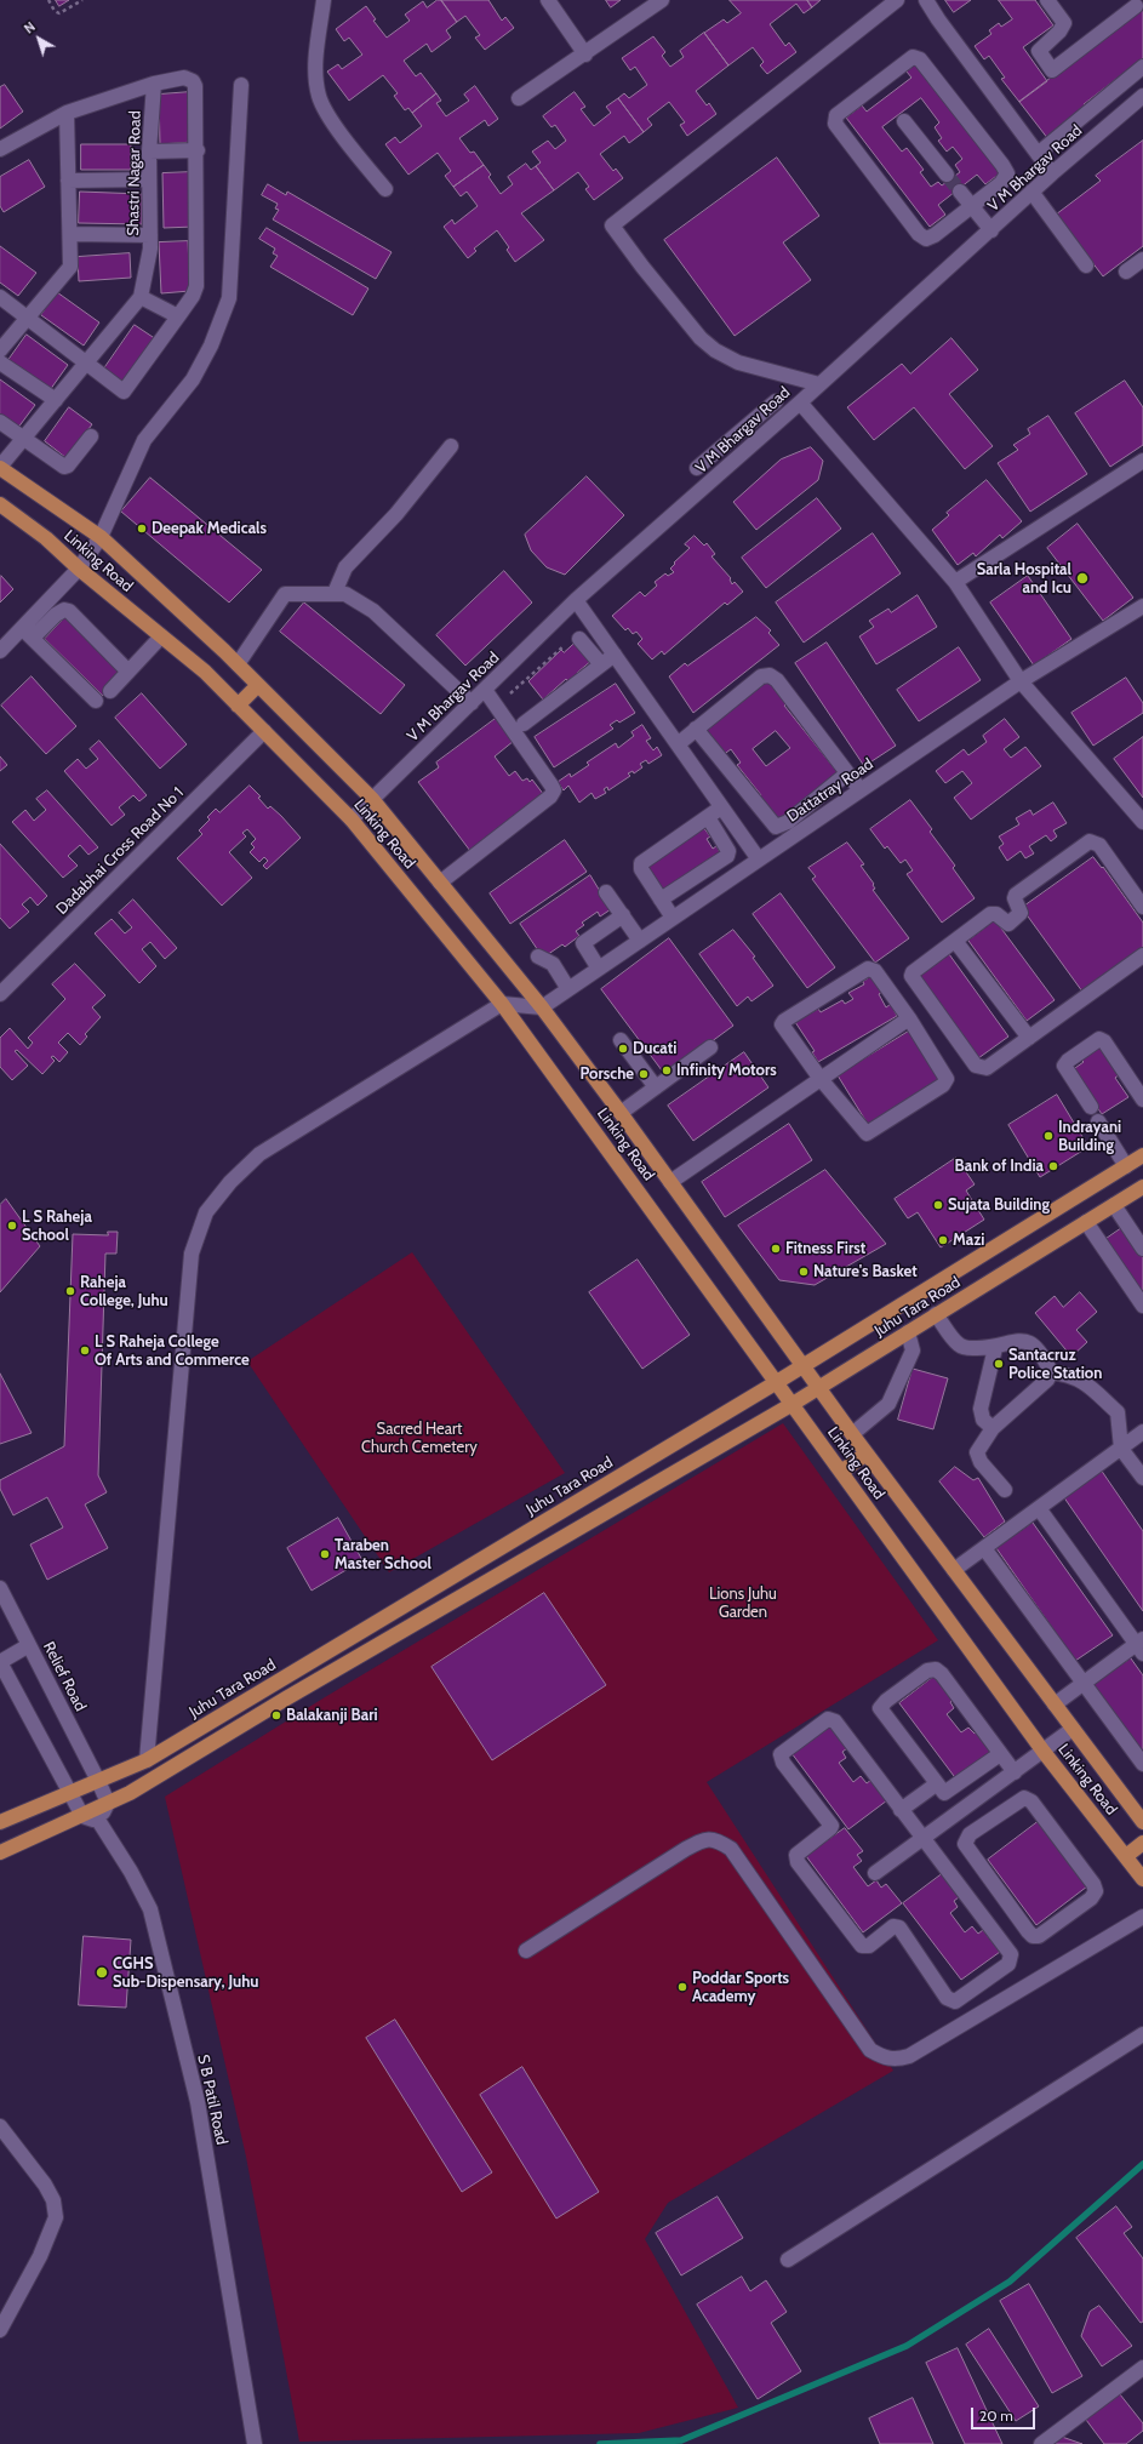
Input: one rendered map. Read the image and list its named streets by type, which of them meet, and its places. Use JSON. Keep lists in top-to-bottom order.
{
  "streets": {
    "main road": ["Linking Road", "Juhu Tara Road"],
    "street": [
      "V M Bhargav Road",
      "Shastri Nagar Road",
      "Dattatray Road",
      "Dadabhai Cross Road No 1",
      "Relief Road",
      "S B Patil Road"
    ]
  },
  "crossings": [
    ["V M Bhargav Road", "Linking Road"],
    ["Shastri Nagar Road", "Linking Road"],
    ["Linking Road", "Dattatray Road"],
    ["Linking Road", "Dadabhai Cross Road No 1"],
    ["Linking Road", "Juhu Tara Road"],
    ["Juhu Tara Road", "Relief Road"]
  ],
  "parks": ["Sacred Heart Church Cemetery", "Lions Juhu Garden"],
  "places": [
    "Deepak Medicals",
    "Sarla Hospital and Icu",
    "Ducati",
    "Infinity Motors",
    "Porsche",
    "Indrayani Building",
    "Bank of India",
    "Sujata Building",
    "L S Raheja School",
    "Mazi",
    "Fitness First",
    "Nature's Basket",
    "Raheja College, Juhu",
    "L S Raheja College Of Arts and Commerce",
    "Santacruz Police Station",
    "Taraben Master School",
    "Balakanji Bari",
    "CGHS Sub-Dispensary, Juhu",
    "Poddar Sports Academy"
  ],
  "scale_bar": "20 m",
  "north": "top left"
}
